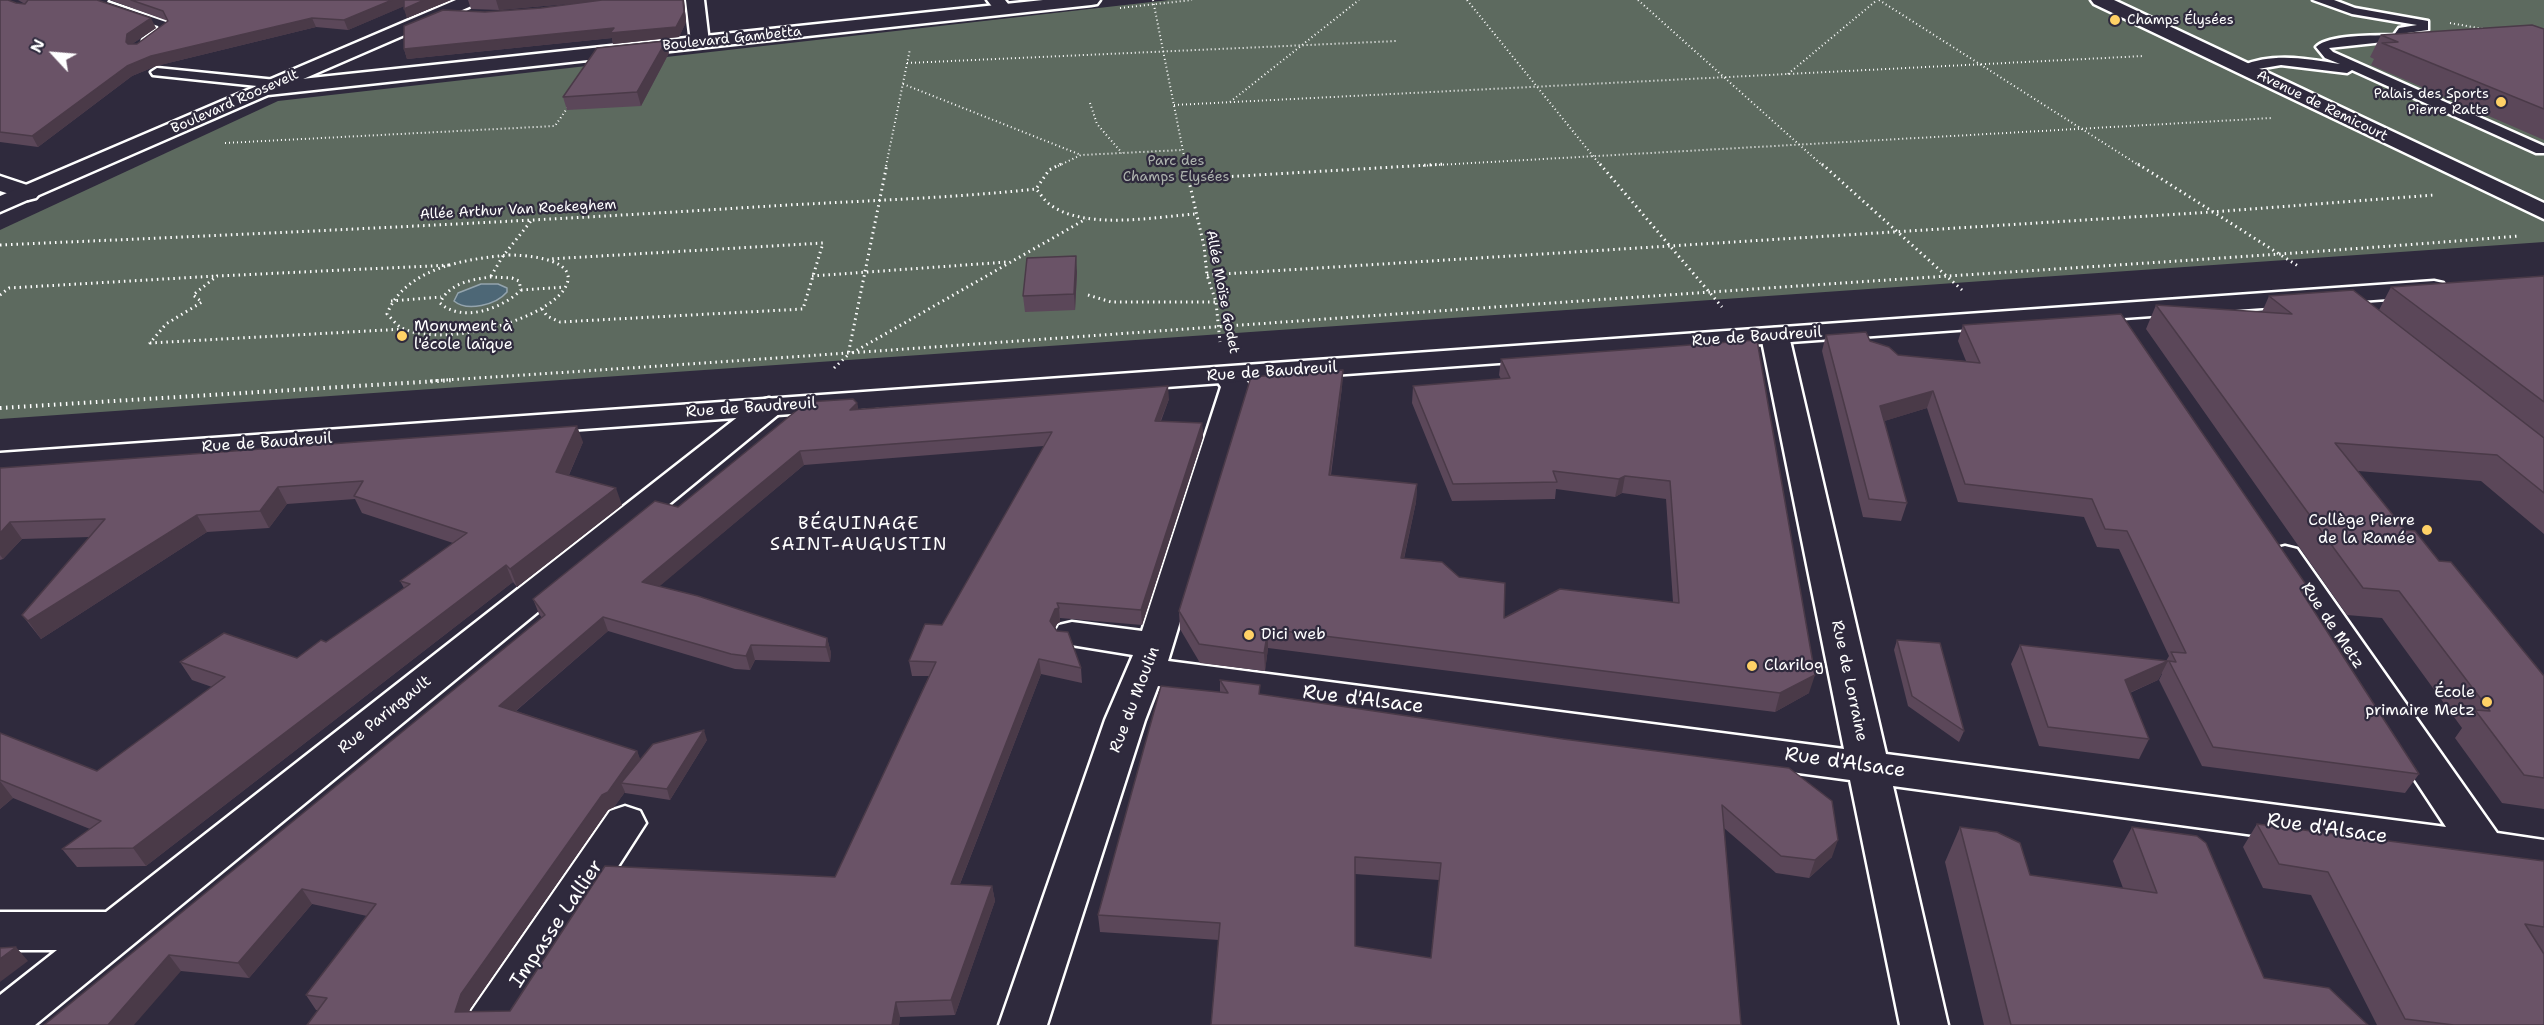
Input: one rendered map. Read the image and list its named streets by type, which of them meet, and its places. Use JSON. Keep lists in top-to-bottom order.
{
  "streets": {
    "street": [
      "Boulevard Gambetta",
      "Boulevard Roosevelt",
      "Avenue de Remicourt",
      "Rue de Baudreuil",
      "Rue de Metz",
      "Rue de Lorraine",
      "Rue du Moulin",
      "Rue d'Alsace",
      "Rue Paringault",
      "Impasse Lallier"
    ],
    "path": ["Allée Arthur Van Roekeghem", "Allée Moïse Godet"]
  },
  "crossings": [
    ["Boulevard Gambetta", "Boulevard Roosevelt"],
    ["Allée Moïse Godet", "Rue de Baudreuil"],
    ["Allée Moïse Godet", "Rue du Moulin"],
    ["Rue de Baudreuil", "Rue de Lorraine"],
    ["Rue de Baudreuil", "Rue du Moulin"],
    ["Rue de Baudreuil", "Rue Paringault"],
    ["Rue de Metz", "Rue d'Alsace"],
    ["Rue de Lorraine", "Rue d'Alsace"],
    ["Rue du Moulin", "Rue d'Alsace"]
  ],
  "districts": ["BÉGUINAGE SAINT-AUGUSTIN"],
  "parks": ["Parc des Champs Elysées"],
  "places": [
    "Champs Élysées",
    "Palais des Sports Pierre Ratte",
    "Monument à l'école laïque",
    "Collège Pierre de la Ramée",
    "Dici web",
    "Clarilog",
    "École primaire Metz"
  ],
  "north": "top left"
}
